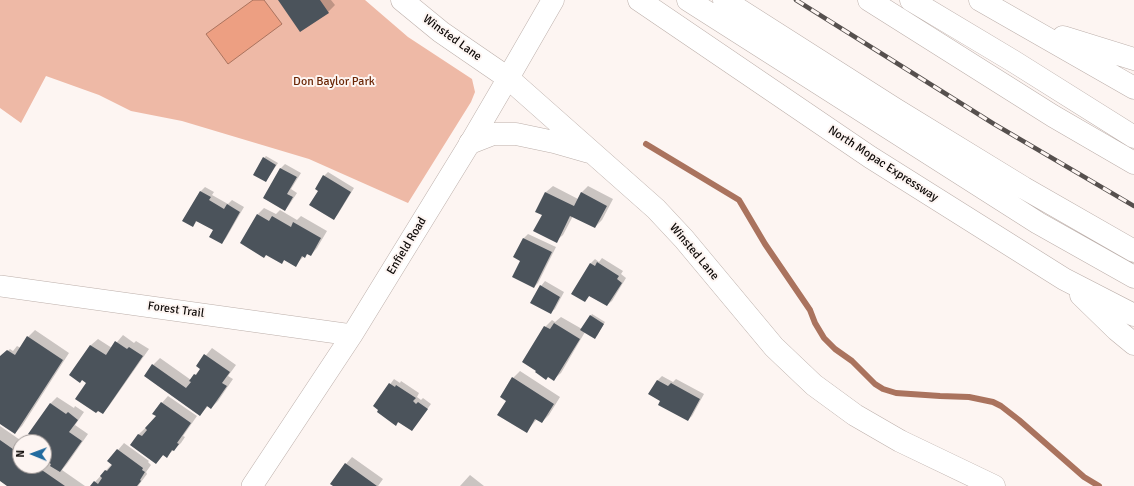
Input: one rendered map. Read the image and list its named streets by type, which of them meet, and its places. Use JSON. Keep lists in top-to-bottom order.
{
  "streets": {
    "main road": ["Winsted Lane", "North Mopac Expressway", "Enfield Road"],
    "street": ["Forest Trail"]
  },
  "crossings": [
    ["Winsted Lane", "Enfield Road"],
    ["Enfield Road", "Forest Trail"]
  ],
  "parks": ["Don Baylor Park"],
  "north": "left"
}
